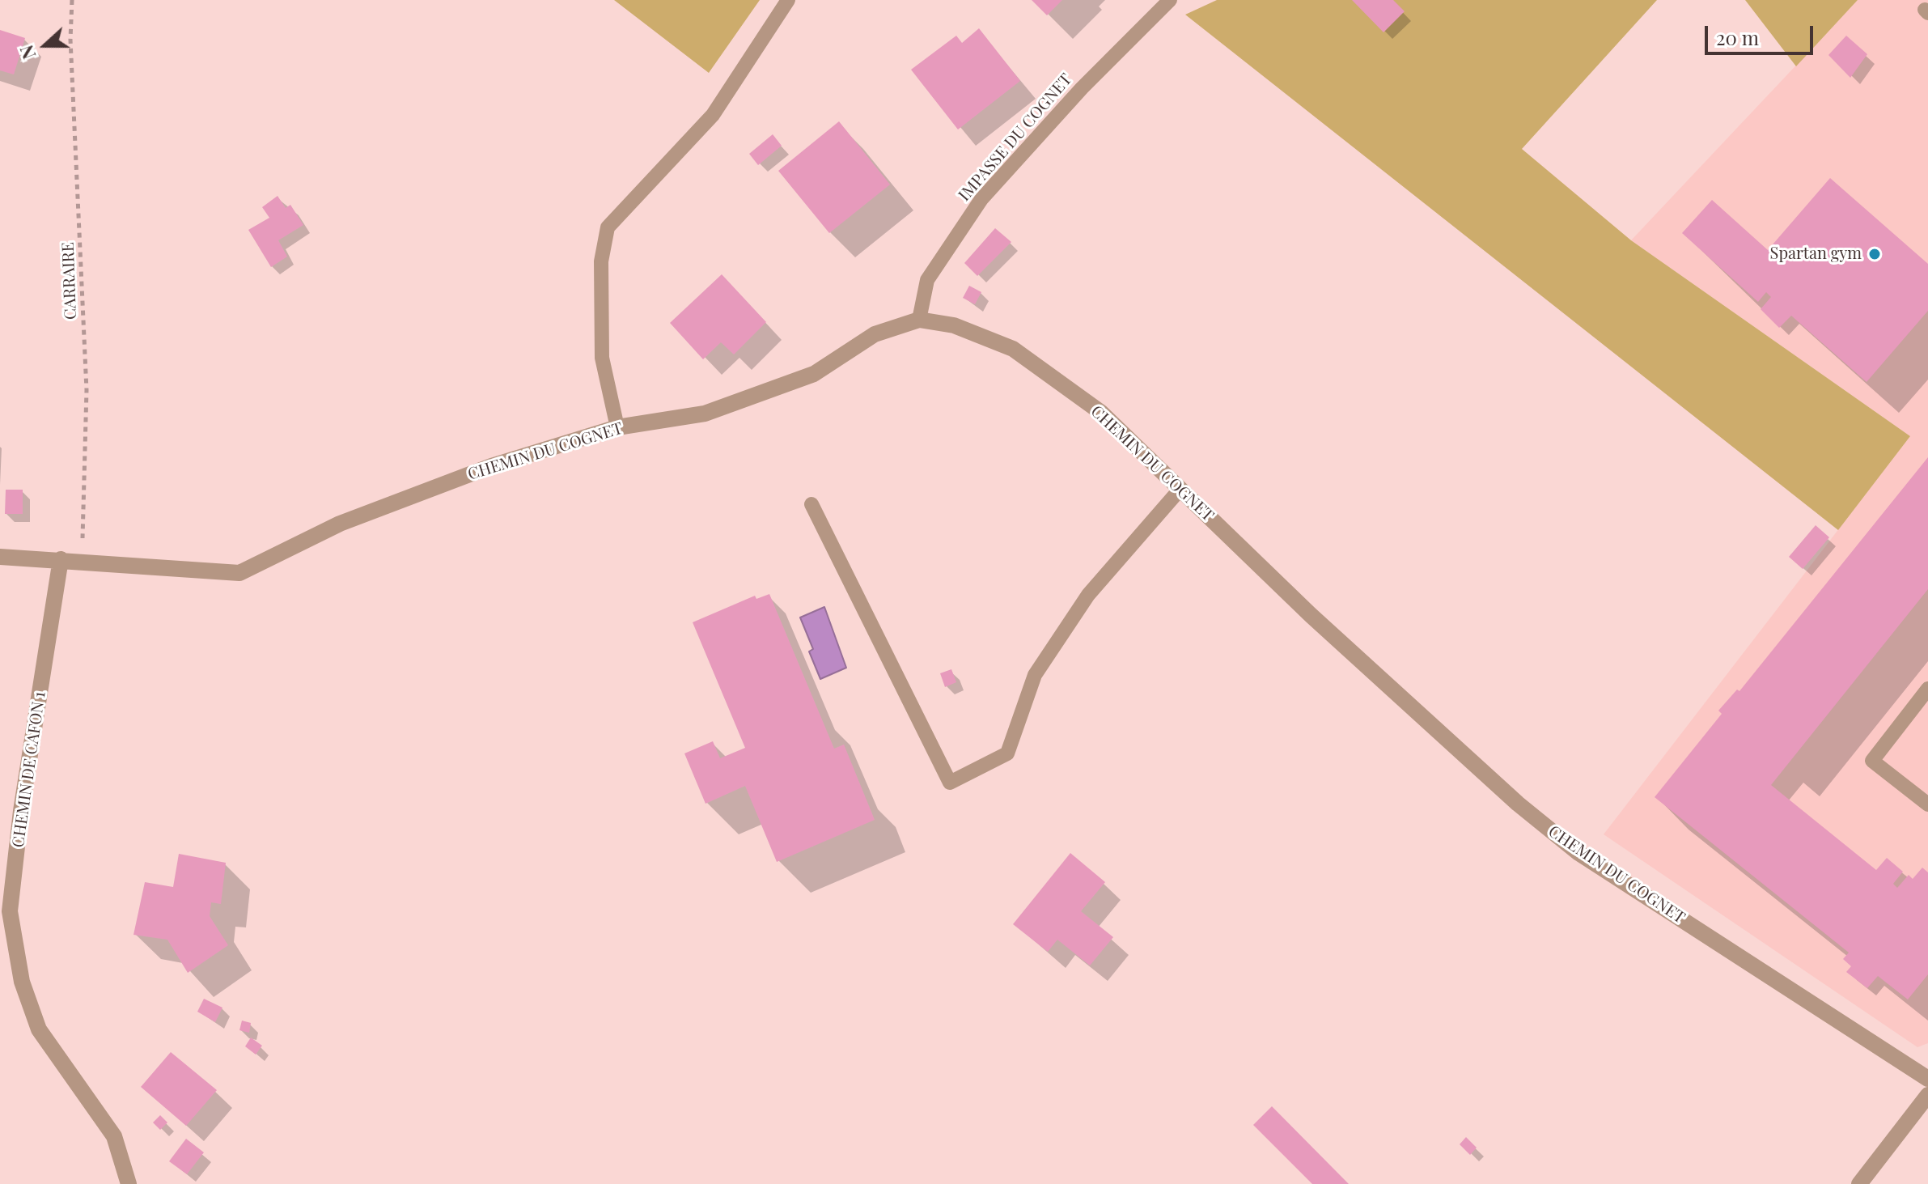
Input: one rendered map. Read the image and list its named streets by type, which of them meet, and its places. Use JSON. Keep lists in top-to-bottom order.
{
  "streets": {
    "street": ["CHEMIN DU COGNET", "CHEMIN DE CAFON 1"],
    "lane": ["IMPASSE DU COGNET"],
    "path": ["CARRAIRE"]
  },
  "crossings": [
    ["IMPASSE DU COGNET", "CHEMIN DU COGNET"],
    ["CARRAIRE", "CHEMIN DU COGNET"],
    ["CHEMIN DU COGNET", "CHEMIN DE CAFON 1"]
  ],
  "places": ["Spartan gym"],
  "scale_bar": "20 m",
  "north": "left"
}
